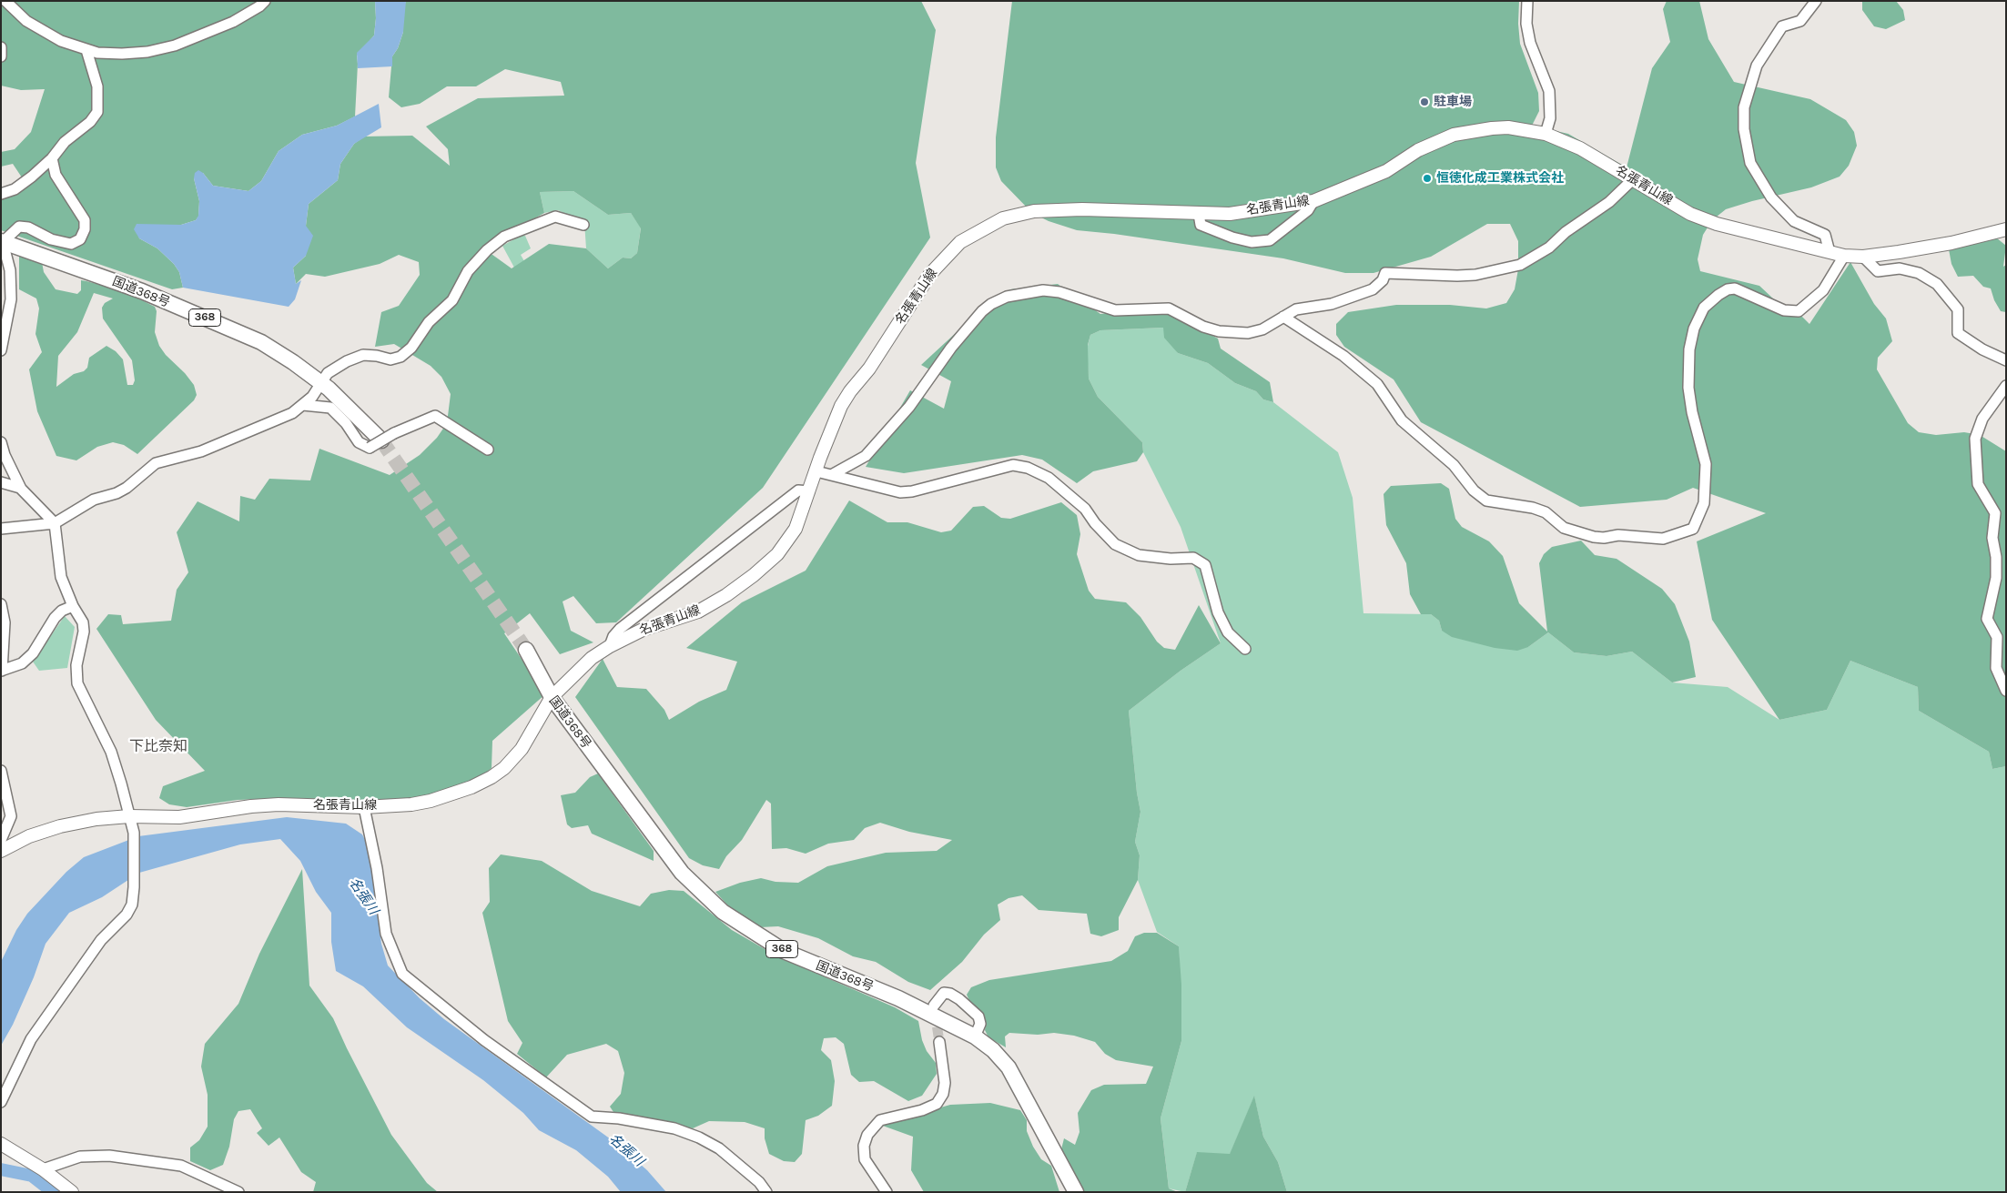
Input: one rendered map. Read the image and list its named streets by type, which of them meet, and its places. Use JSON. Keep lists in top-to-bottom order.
{
  "streets": {
    "highway": ["国道368号", "368"],
    "main road": ["名張青山線"]
  },
  "crossings": [
    ["名張青山線", "国道368号"]
  ],
  "districts": ["下比奈知"],
  "water": ["名張川"],
  "places": ["駐車場", "恒徳化成工業株式会社"]
}
